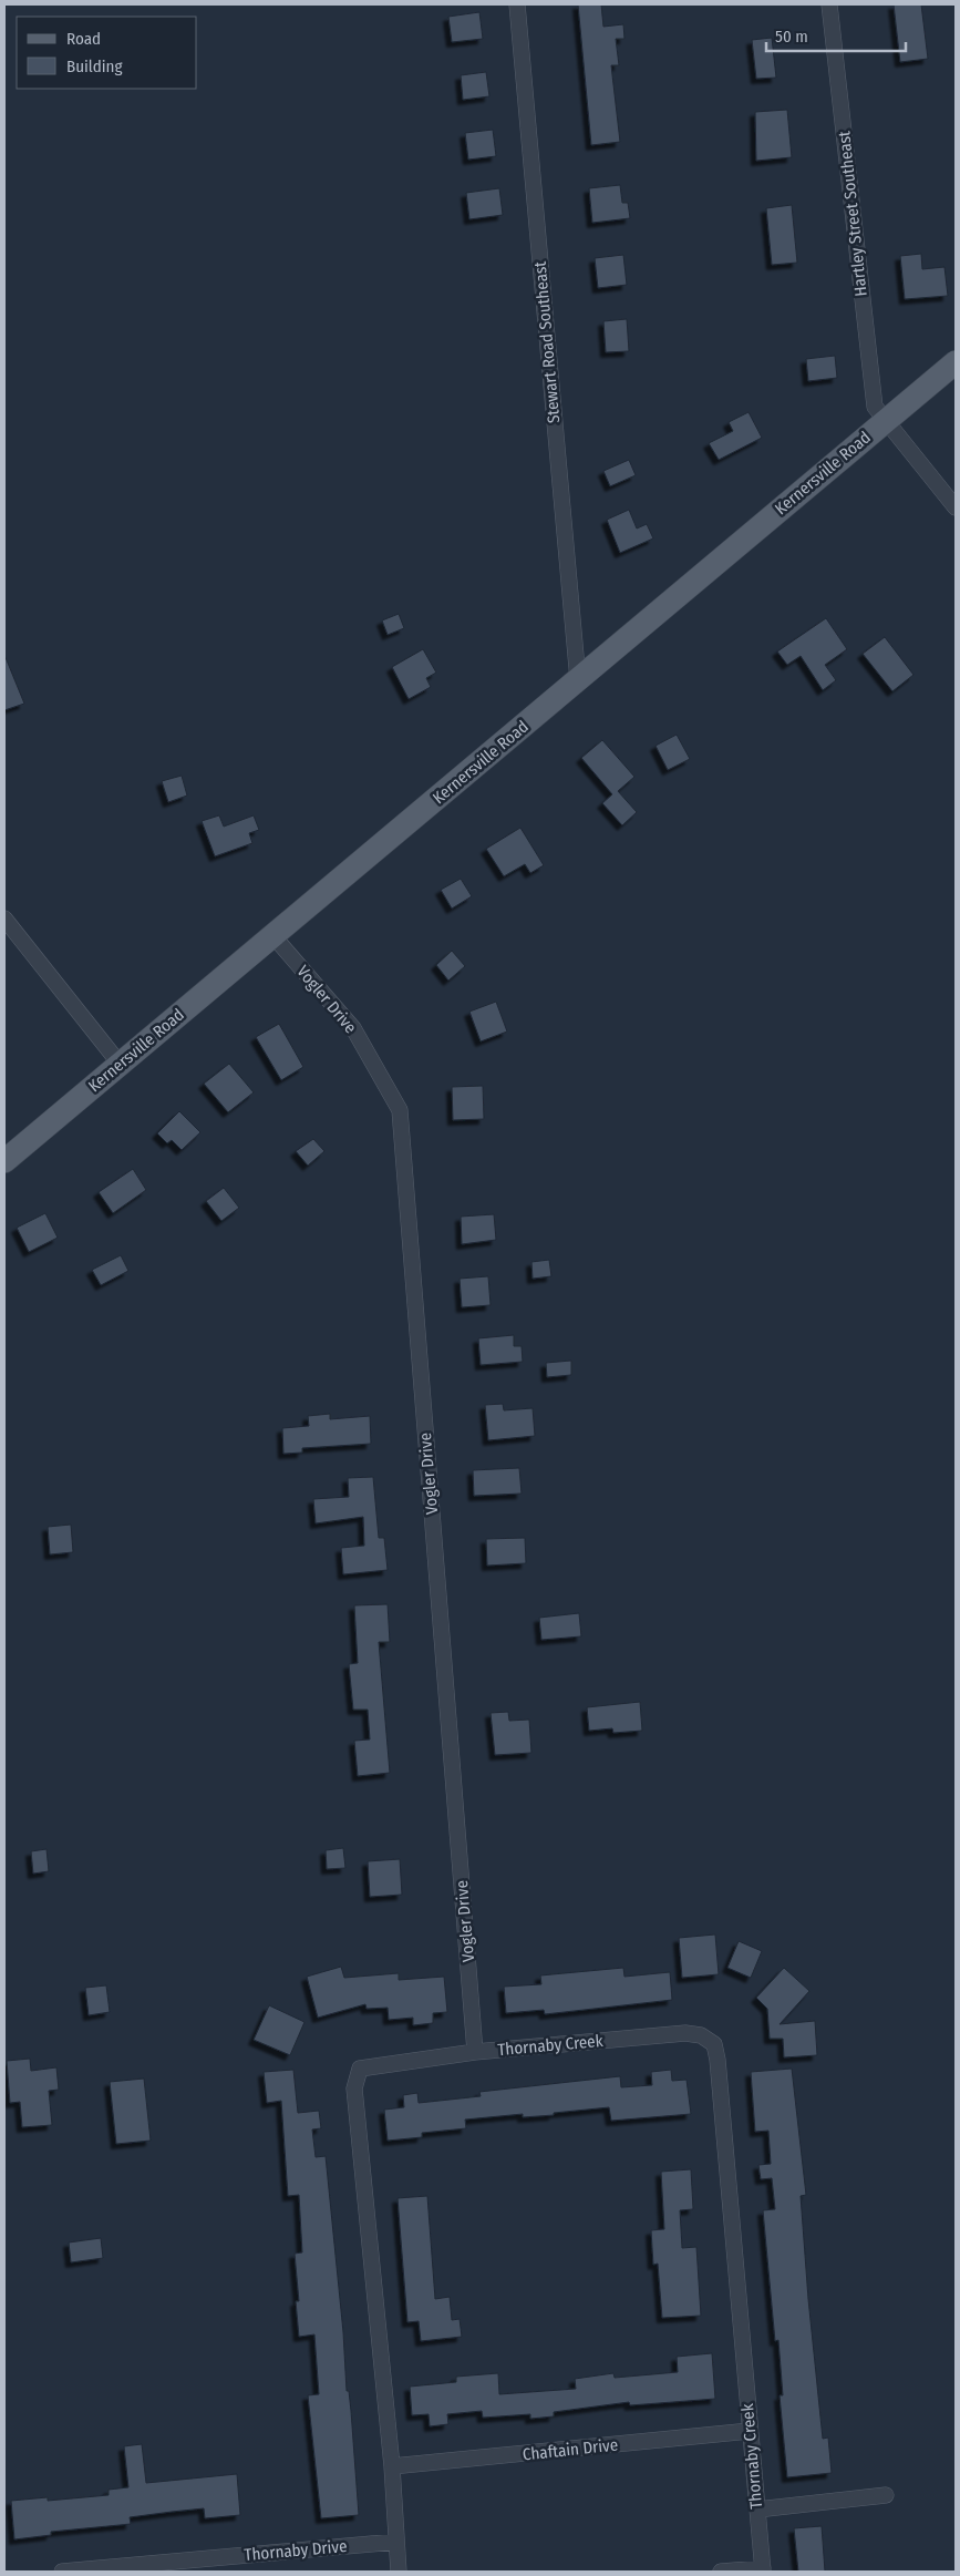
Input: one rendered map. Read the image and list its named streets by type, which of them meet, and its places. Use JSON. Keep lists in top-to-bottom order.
{
  "streets": {
    "main road": ["Kernersville Road"],
    "street": [
      "Hartley Street Southeast",
      "Stewart Road Southeast",
      "Vogler Drive",
      "Thornaby Creek",
      "Chaftain Drive",
      "Thornaby Drive"
    ]
  },
  "crossings": [
    ["Hartley Street Southeast", "Kernersville Road"],
    ["Stewart Road Southeast", "Kernersville Road"],
    ["Kernersville Road", "Vogler Drive"],
    ["Vogler Drive", "Thornaby Creek"],
    ["Thornaby Creek", "Chaftain Drive"],
    ["Thornaby Creek", "Thornaby Drive"]
  ],
  "legend": ["Road", "Building"],
  "scale_bar": "50 m"
}
